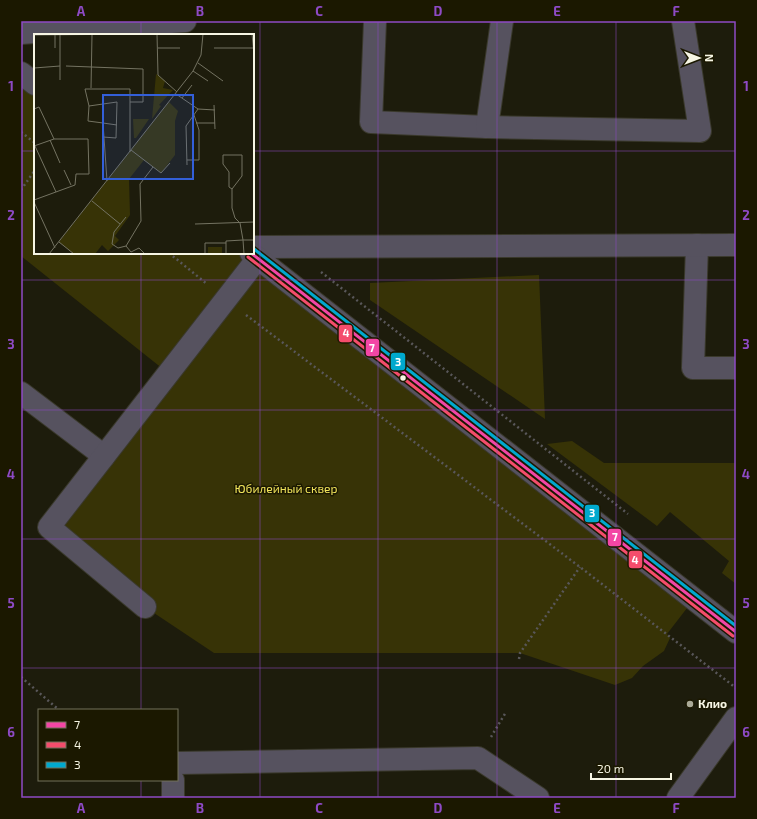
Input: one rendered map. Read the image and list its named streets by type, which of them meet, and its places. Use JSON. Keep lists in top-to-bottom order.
{
  "parks": ["Юбилейный сквер"],
  "places": ["Клио"],
  "lines": ["transit line 3", "transit line 7", "transit line 4"],
  "legend": ["7", "4", "3"],
  "scale_bar": "20 m",
  "north": "right",
  "grid": {
    "columns": [
      "A",
      "B",
      "C",
      "D",
      "E",
      "F"
    ],
    "rows": [
      "1",
      "2",
      "3",
      "4",
      "5",
      "6"
    ]
  }
}
